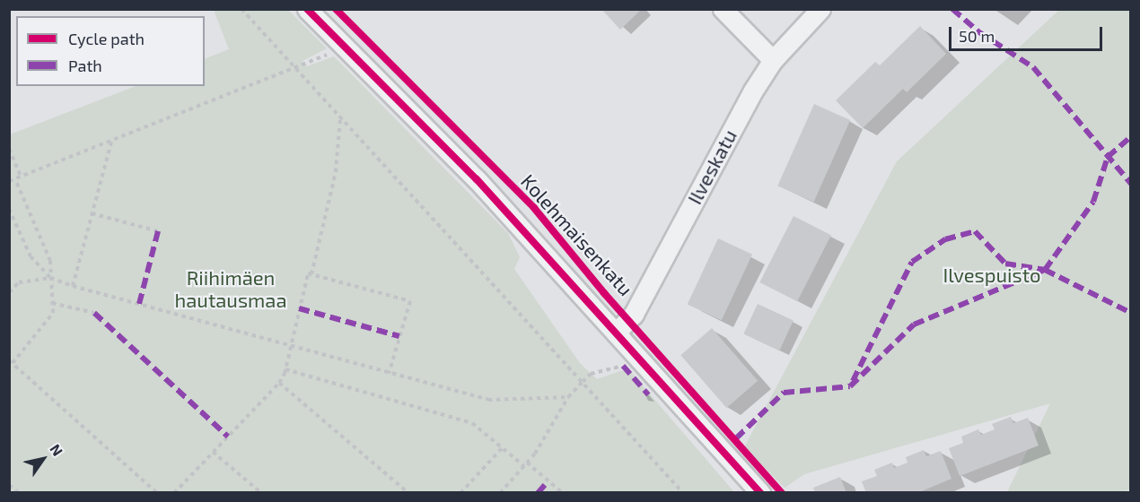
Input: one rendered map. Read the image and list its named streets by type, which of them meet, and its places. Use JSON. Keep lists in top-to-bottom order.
{
  "streets": {
    "street": ["Ilveskatu", "Kolehmaisenkatu"]
  },
  "crossings": [
    ["Ilveskatu", "Kolehmaisenkatu"]
  ],
  "parks": ["Ilvespuisto", "Riihimäen hautausmaa"],
  "legend": ["Cycle path", "Path"],
  "scale_bar": "50 m",
  "north": "top right"
}
